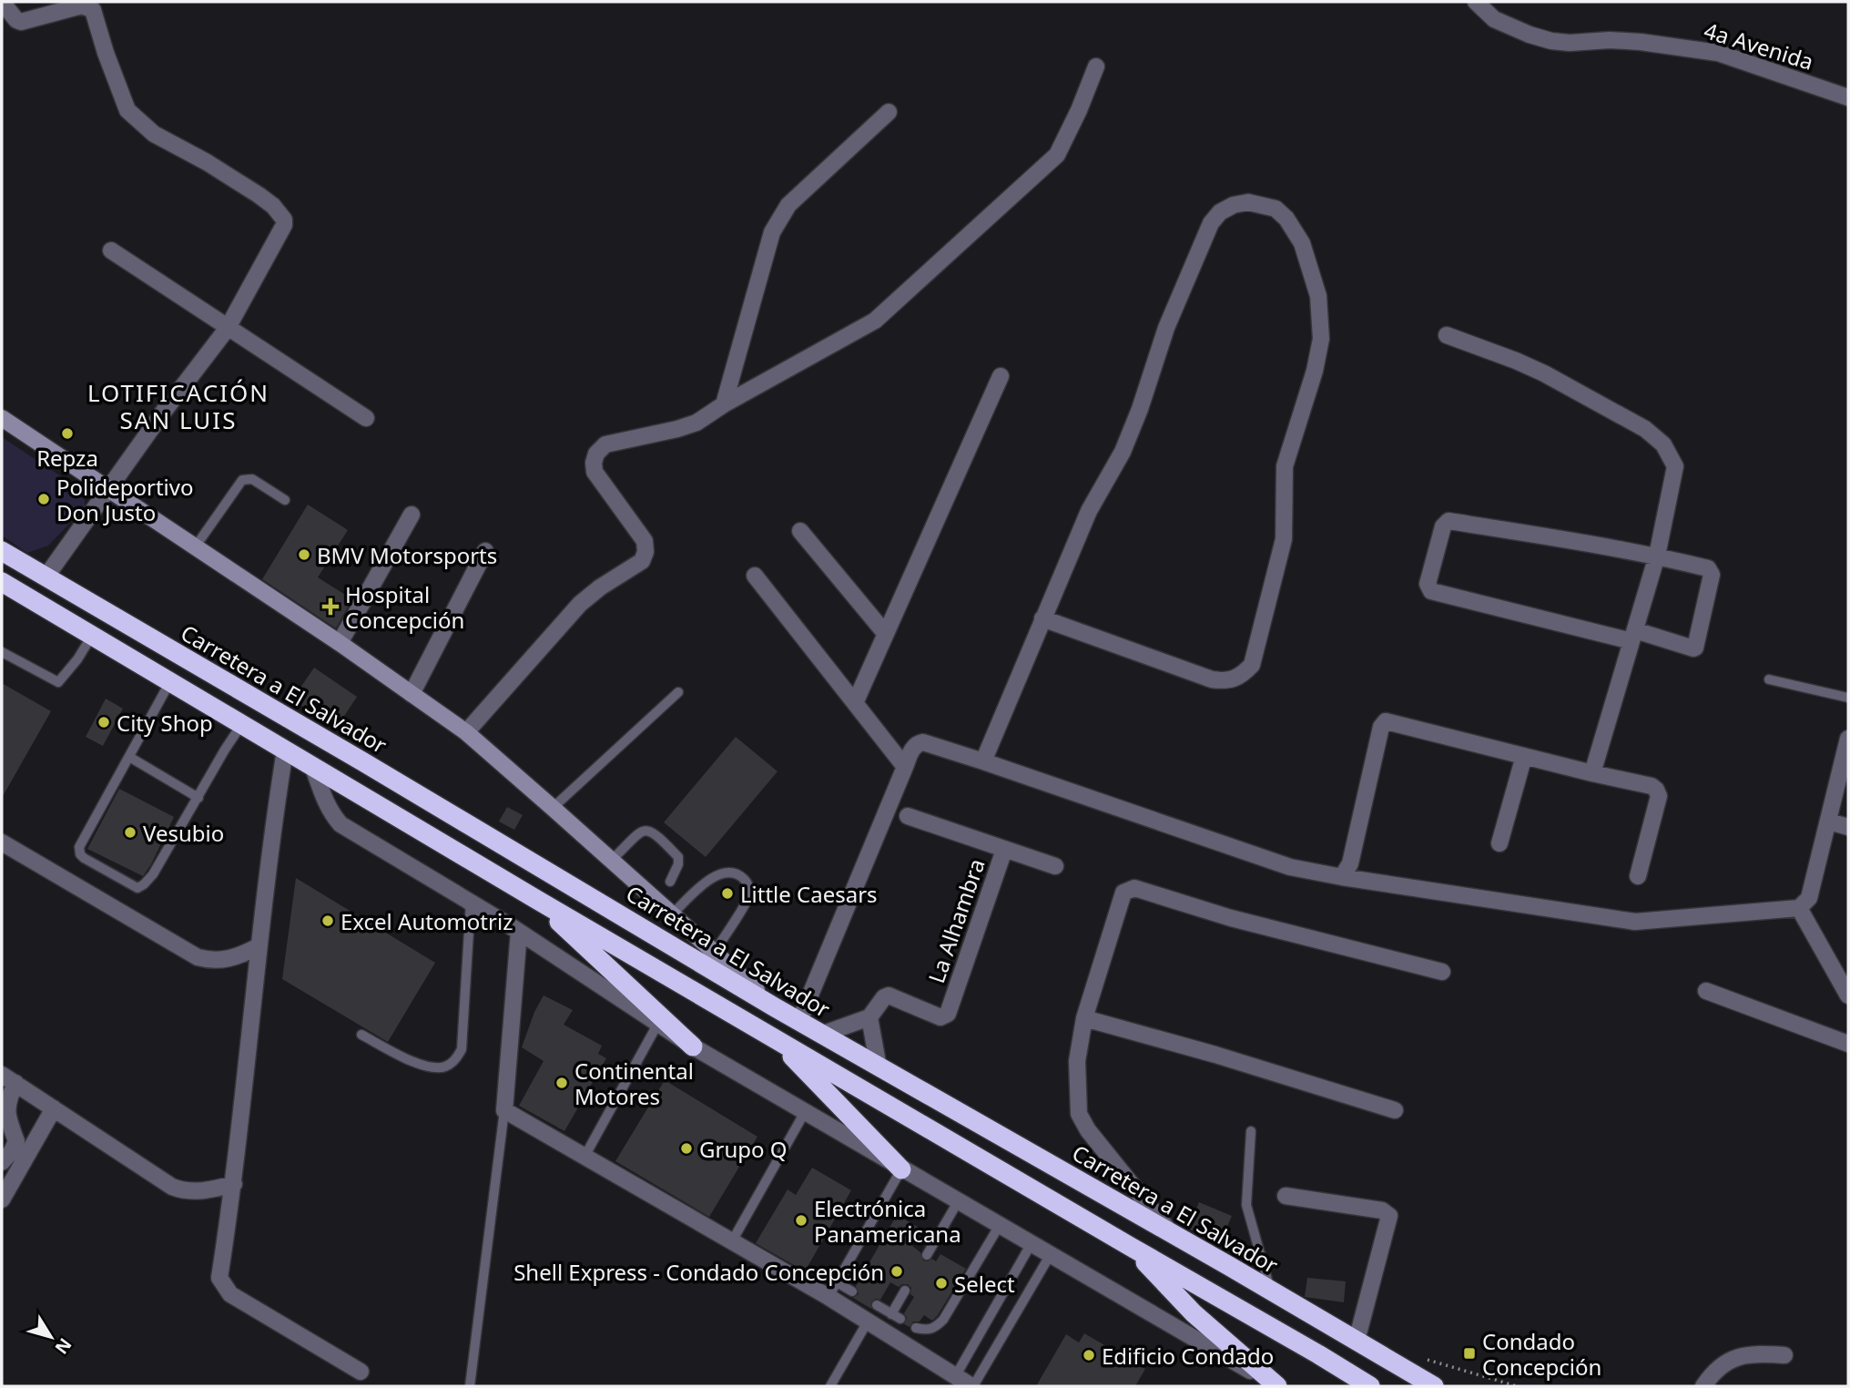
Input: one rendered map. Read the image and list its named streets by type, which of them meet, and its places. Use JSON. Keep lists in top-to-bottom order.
{
  "streets": {
    "highway": ["Carretera a El Salvador"],
    "street": ["4a Avenida", "La Alhambra"]
  },
  "crossings": [
    ["Carretera a El Salvador", "La Alhambra"]
  ],
  "districts": ["LOTIFICACIÓN SAN LUIS"],
  "places": {
    "other": [
      "Repza",
      "Polideportivo Don Justo",
      "BMV Motorsports",
      "City Shop",
      "Vesubio",
      "Little Caesars",
      "Excel Automotriz",
      "Continental Motores",
      "Grupo Q",
      "Electrónica Panamericana",
      "Shell Express - Condado Concepción",
      "Select",
      "Edificio Condado"
    ],
    "health": ["Hospital Concepción"],
    "transit": ["Condado Concepción"]
  },
  "north": "bottom right"
}
